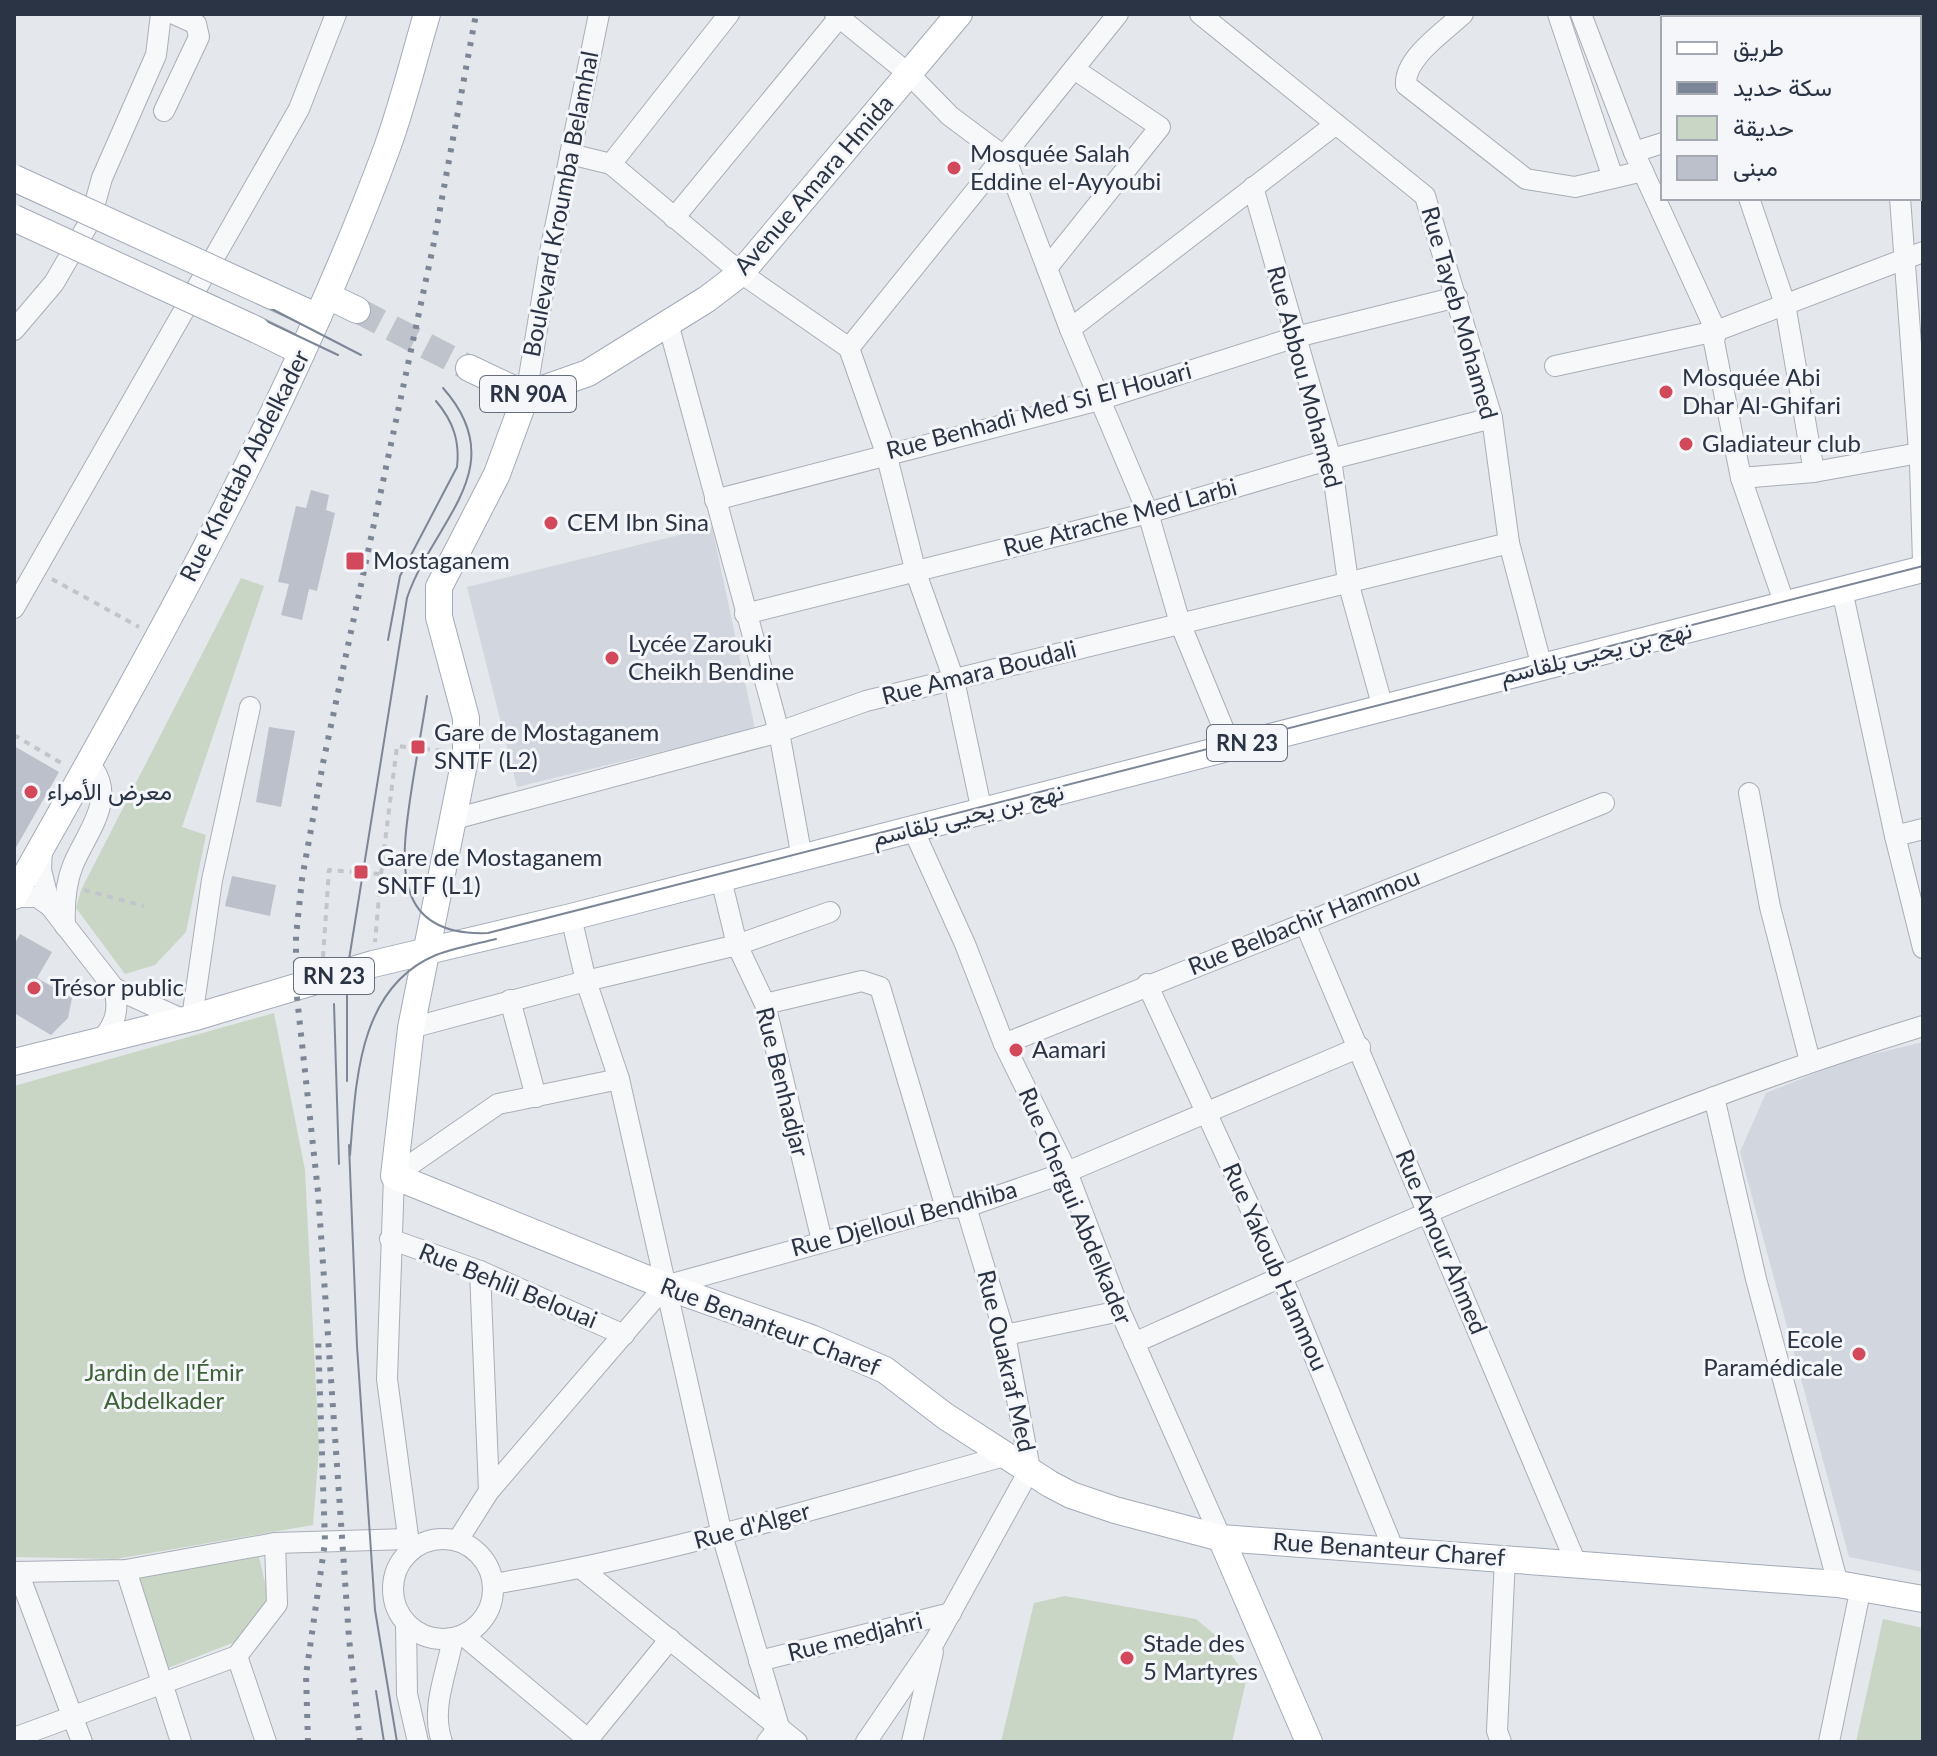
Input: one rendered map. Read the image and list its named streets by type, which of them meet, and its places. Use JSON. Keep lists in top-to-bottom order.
{
  "streets": {
    "main road": [
      "Avenue Amara Hmida",
      "RN 90A",
      "Rue Khettab Abdelkader",
      "نهج بن يحيى بلقاسم",
      "RN 23",
      "Rue Benanteur Charef"
    ],
    "street": [
      "Boulevard Kroumba Belamhal",
      "Rue Tayeb Mohamed",
      "Rue Abbou Mohamed",
      "Rue Benhadi Med Si El Houari",
      "Rue Atrache Med Larbi",
      "Rue Amara Boudali",
      "Rue Belbachir Hammou",
      "Rue Benhadjar",
      "Rue Chergui Abdelkader",
      "Rue Djelloul Bendhiba",
      "Rue Amour Ahmed",
      "Rue Yakoub Hammou",
      "Rue Behlil Belouai",
      "Rue Ouakraf Med",
      "Rue d'Alger",
      "Rue medjahri"
    ]
  },
  "crossings": [
    ["Avenue Amara Hmida", "Boulevard Kroumba Belamhal"],
    ["Avenue Amara Hmida", "RN 90A"],
    ["Boulevard Kroumba Belamhal", "RN 90A"],
    ["Rue Tayeb Mohamed", "Rue Benhadi Med Si El Houari"],
    ["Rue Tayeb Mohamed", "Rue Atrache Med Larbi"],
    ["Rue Tayeb Mohamed", "نهج بن يحيى بلقاسم"],
    ["Rue Tayeb Mohamed", "Rue Amara Boudali"],
    ["Rue Abbou Mohamed", "Rue Benhadi Med Si El Houari"],
    ["Rue Abbou Mohamed", "Rue Atrache Med Larbi"],
    ["Rue Abbou Mohamed", "نهج بن يحيى بلقاسم"],
    ["Rue Abbou Mohamed", "Rue Amara Boudali"],
    ["RN 90A", "نهج بن يحيى بلقاسم"],
    ["RN 90A", "Rue Amara Boudali"],
    ["نهج بن يحيى بلقاسم", "Rue Benhadjar"],
    ["نهج بن يحيى بلقاسم", "Rue Chergui Abdelkader"],
    ["Rue Belbachir Hammou", "Rue Chergui Abdelkader"],
    ["Rue Belbachir Hammou", "Rue Amour Ahmed"],
    ["Rue Belbachir Hammou", "Rue Yakoub Hammou"],
    ["Rue Benhadjar", "Rue Djelloul Bendhiba"],
    ["Rue Benhadjar", "Rue Ouakraf Med"],
    ["Rue Chergui Abdelkader", "Rue Djelloul Bendhiba"],
    ["Rue Chergui Abdelkader", "Rue Benanteur Charef"],
    ["Rue Djelloul Bendhiba", "Rue Amour Ahmed"],
    ["Rue Djelloul Bendhiba", "Rue Yakoub Hammou"],
    ["Rue Djelloul Bendhiba", "Rue Benanteur Charef"],
    ["Rue Djelloul Bendhiba", "Rue Ouakraf Med"],
    ["Rue Amour Ahmed", "Rue Benanteur Charef"],
    ["Rue Yakoub Hammou", "Rue Benanteur Charef"],
    ["Rue Benanteur Charef", "Rue Ouakraf Med"],
    ["Rue Benanteur Charef", "Rue d'Alger"]
  ],
  "parks": ["Jardin de l'Émir Abdelkader"],
  "places": {
    "other": [
      "Mosquée Salah Eddine el-Ayyoubi",
      "Mosquée Abi Dhar Al-Ghifari",
      "Gladiateur club",
      "CEM Ibn Sina",
      "Lycée Zarouki Cheikh Bendine",
      "معرض الأمراء",
      "Trésor public",
      "Aamari",
      "Ecole Paramédicale",
      "Stade des 5 Martyres"
    ],
    "transit": ["Mostaganem", "Gare de Mostaganem SNTF (L2)", "Gare de Mostaganem SNTF (L1)"]
  },
  "legend": [
    "طريق",
    "سكة حديد",
    "حديقة",
    "مبنى"
  ]
}
